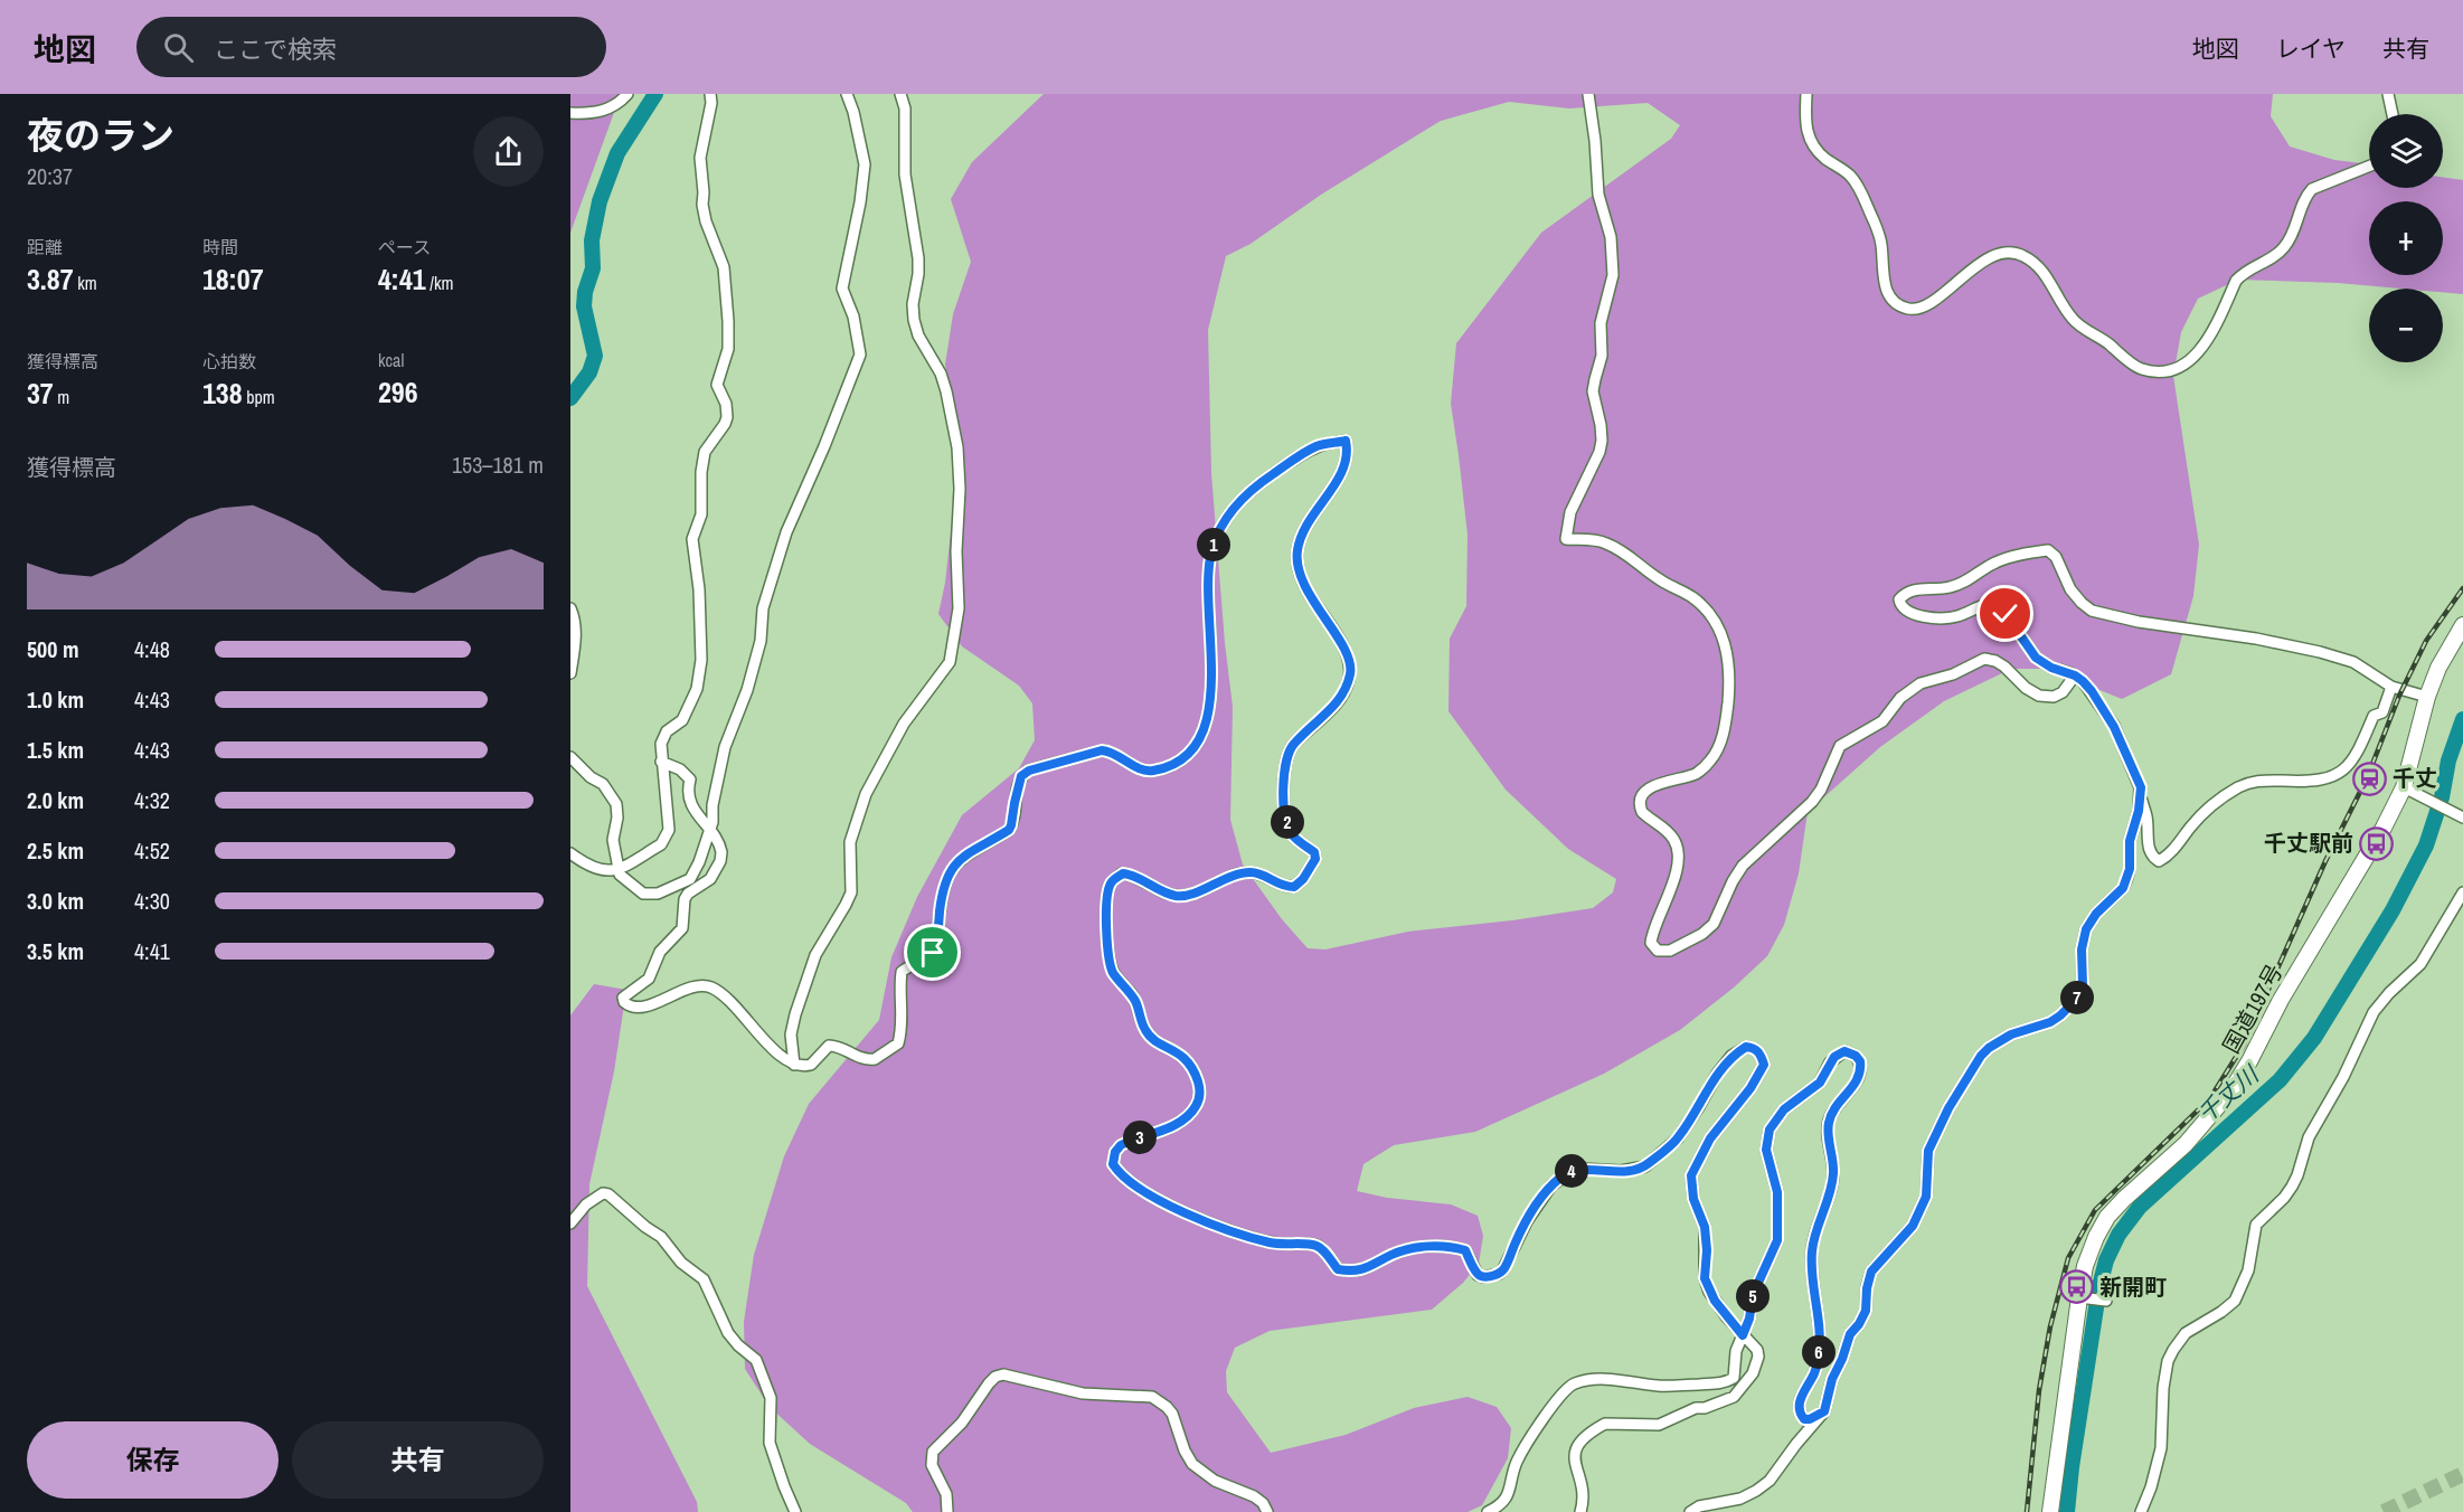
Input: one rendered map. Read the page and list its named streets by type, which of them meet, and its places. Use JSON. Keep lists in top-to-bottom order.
{
  "streets": {
    "highway": ["国道197号"]
  },
  "water": ["千丈川"],
  "places": {
    "station": ["千丈"],
    "bus stop": ["千丈駅前", "新開町"]
  },
  "page": {
    "header": "地図",
    "search": "ここで検索",
    "nav": ["地図", "レイヤ", "共有"],
    "heading": ["夜のラン", "20:37"],
    "map_buttons": ["+", "−"],
    "stats": [
      ["距離", "3.87 km"],
      ["時間", "18:07"],
      ["ペース", "4:41 /km"],
      ["獲得標高", "37 m"],
      ["心拍数", "138 bpm"],
      ["kcal", "296"]
    ],
    "chart": ["獲得標高", "153–181 m"],
    "pins": [
      "1",
      "2",
      "7",
      "3",
      "4",
      "5",
      "6"
    ],
    "list": [
      {
        "name": "500 m",
        "note": "4:48"
      },
      {
        "name": "1.0 km",
        "note": "4:43"
      },
      {
        "name": "1.5 km",
        "note": "4:43"
      },
      {
        "name": "2.0 km",
        "note": "4:32"
      },
      {
        "name": "2.5 km",
        "note": "4:52"
      },
      {
        "name": "3.0 km",
        "note": "4:30"
      },
      {
        "name": "3.5 km",
        "note": "4:41"
      }
    ],
    "buttons": ["保存", "共有"]
  }
}
